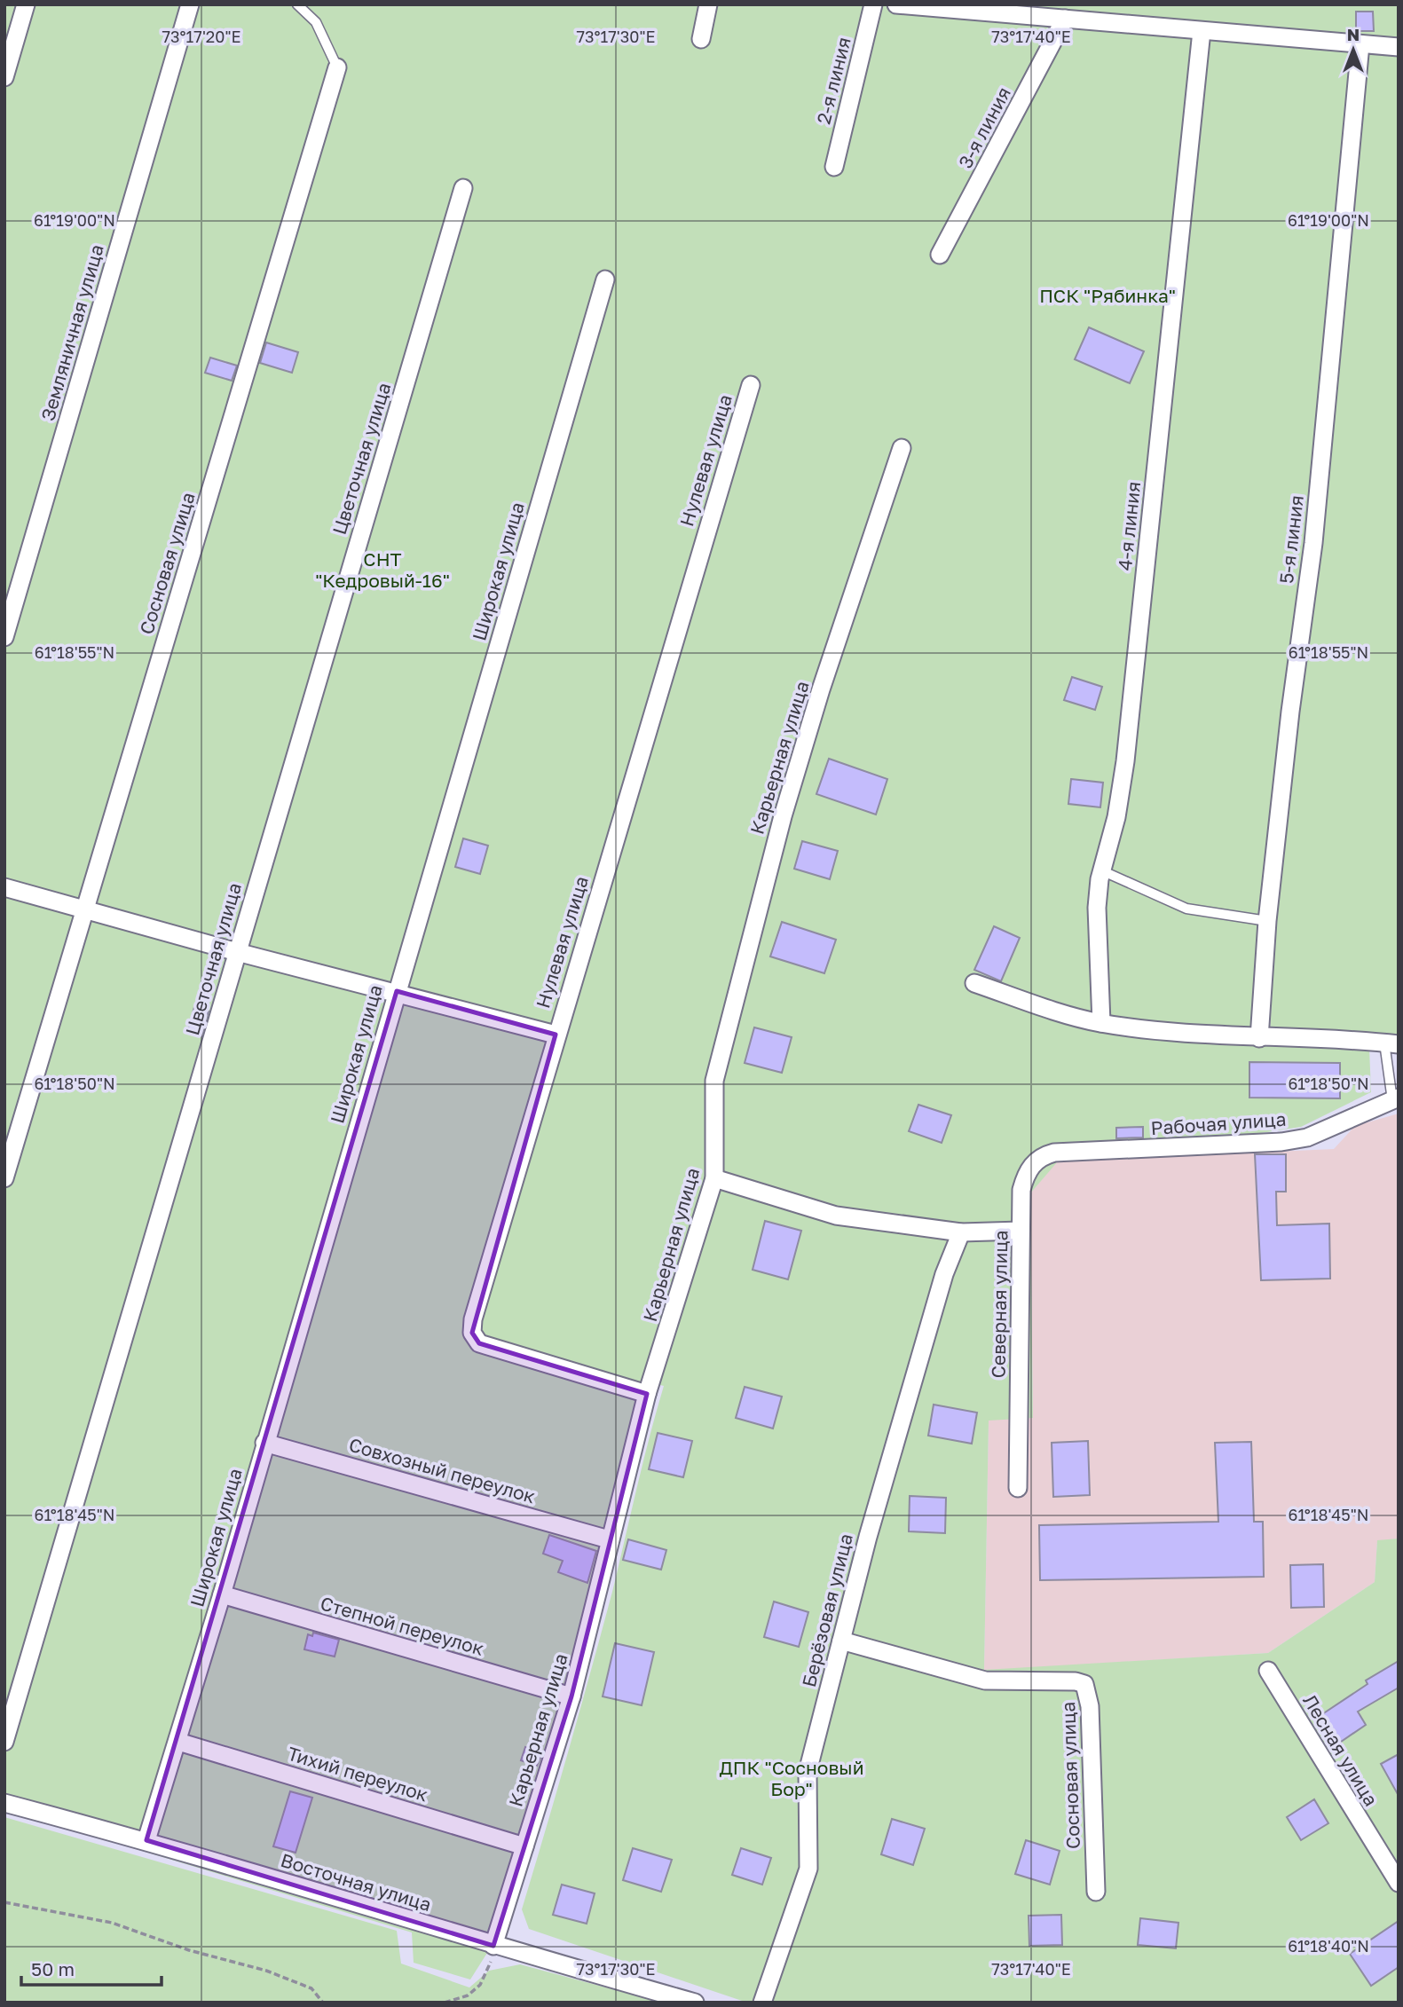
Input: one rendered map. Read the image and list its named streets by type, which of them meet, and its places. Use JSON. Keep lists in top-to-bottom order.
{
  "streets": {
    "street": [
      "2-я линия",
      "3-я линия",
      "Земляничная улица",
      "Цветочная улица",
      "Нулевая улица",
      "4-я линия",
      "5-я линия",
      "Сосновая улица",
      "Широкая улица",
      "Карьерная улица",
      "Рабочая улица",
      "Северная улица",
      "Совхозный переулок",
      "Берёзовая улица",
      "Степной переулок",
      "Лесная улица",
      "Тихий переулок",
      "Восточная улица"
    ]
  },
  "crossings": [
    ["Нулевая улица", "Карьерная улица"],
    ["Сосновая улица", "Берёзовая улица"],
    ["Широкая улица", "Совхозный переулок"],
    ["Широкая улица", "Степной переулок"],
    ["Широкая улица", "Тихий переулок"],
    ["Широкая улица", "Восточная улица"],
    ["Карьерная улица", "Совхозный переулок"],
    ["Карьерная улица", "Степной переулок"],
    ["Карьерная улица", "Тихий переулок"],
    ["Карьерная улица", "Восточная улица"],
    ["Рабочая улица", "Северная улица"]
  ],
  "parks": ["ПСК \"Рябинка\"", "СНТ \"Кедровый-16\"", "ДПК \"Сосновый Бор\""],
  "scale_bar": "50 m",
  "north": "top",
  "coordinates": [
    "73°17'20\"E",
    "73°17'30\"E",
    "73°17'40\"E",
    "61°19'00\"N",
    "61°18'55\"N",
    "61°18'50\"N",
    "61°18'45\"N",
    "61°18'40\"N"
  ]
}
